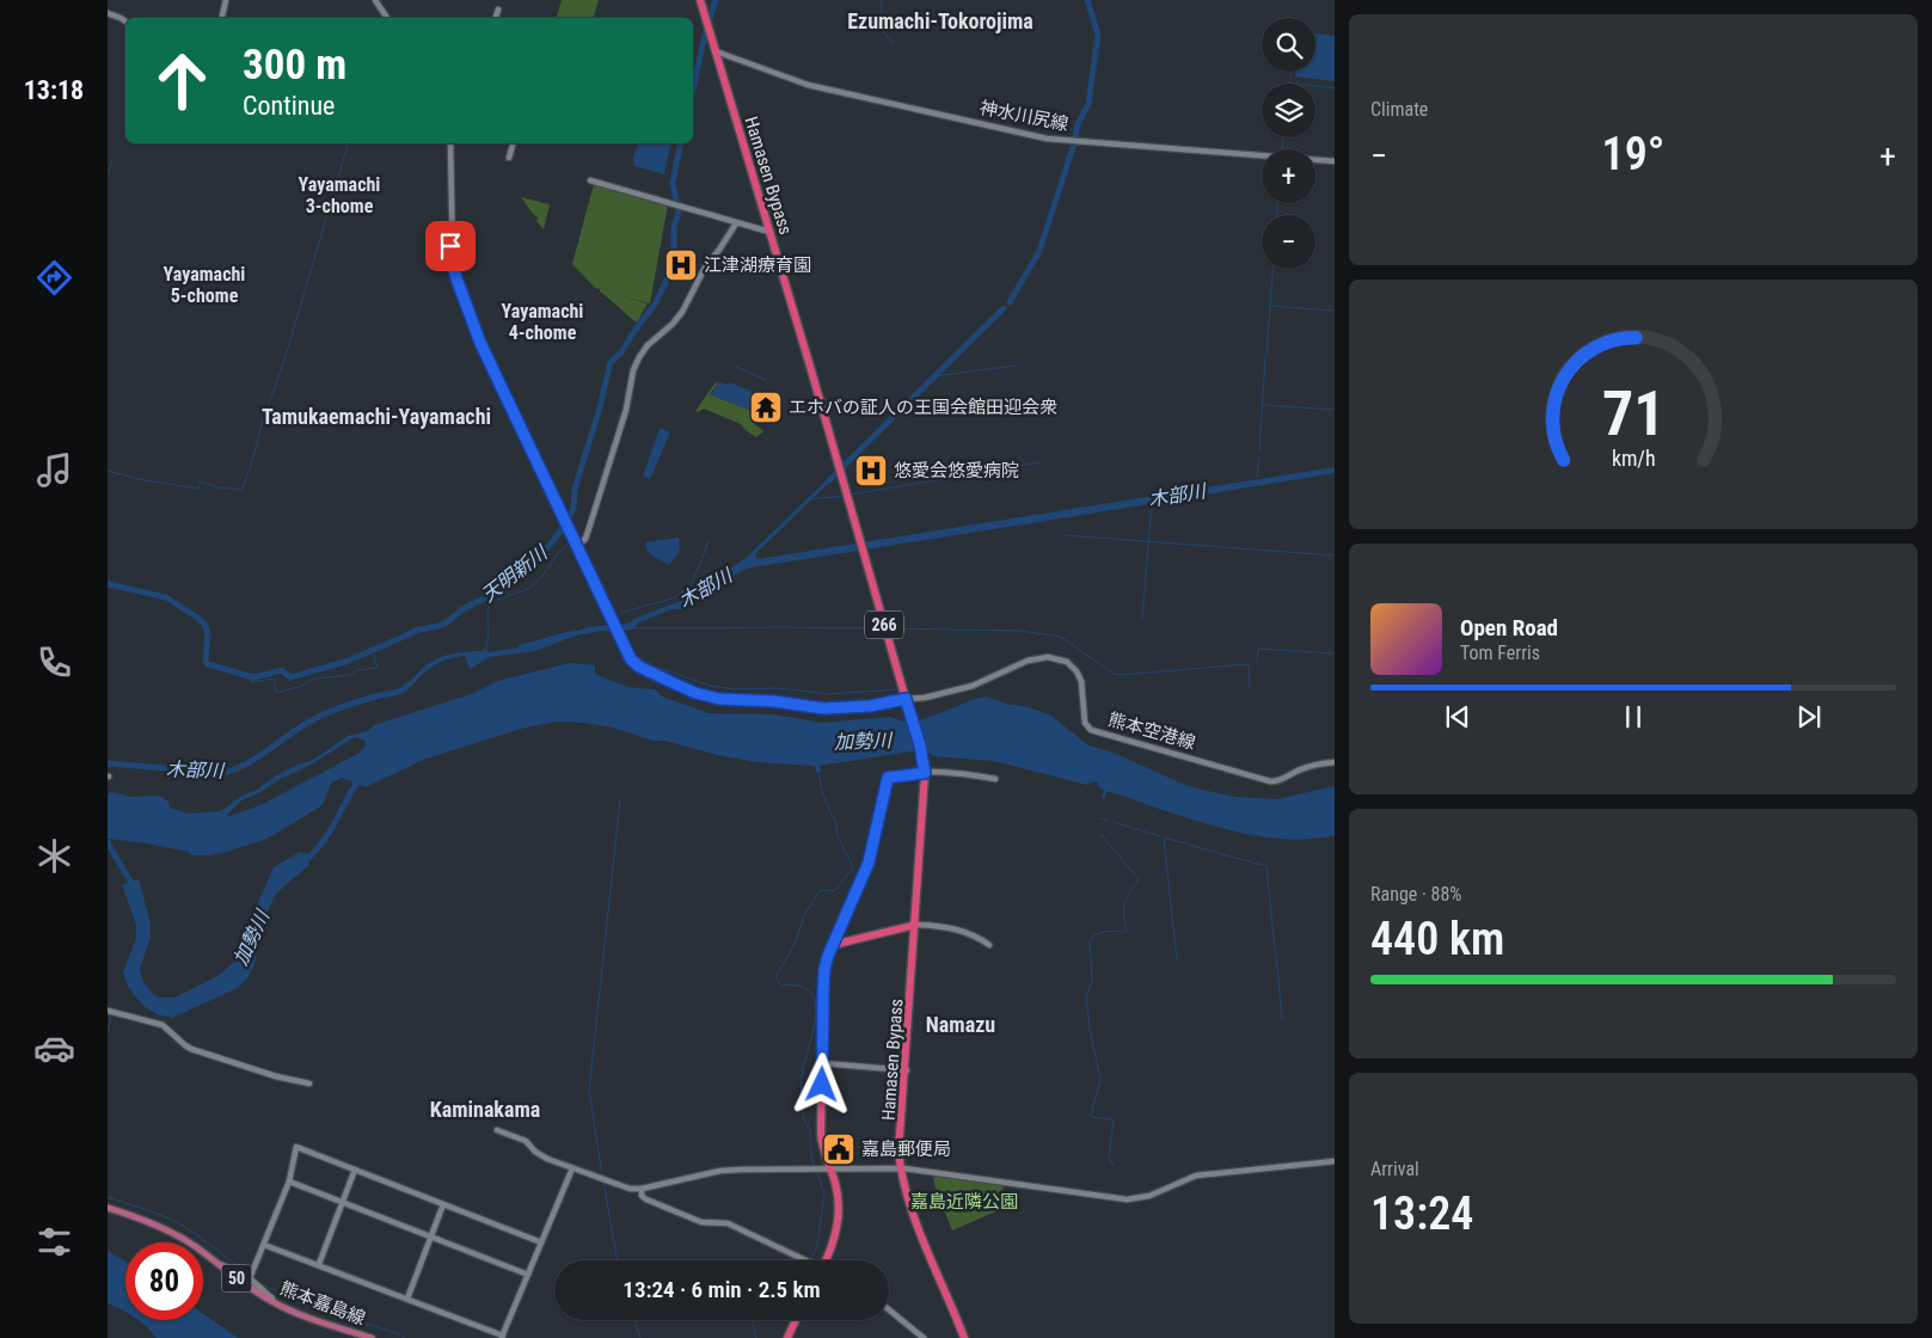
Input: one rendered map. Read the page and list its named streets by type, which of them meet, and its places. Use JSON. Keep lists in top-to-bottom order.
{
  "streets": {
    "highway": ["Hamasen Bypass", "266"],
    "main road": ["50", "熊本嘉島線"],
    "street": ["神水川尻線", "熊本空港線"]
  },
  "crossings": [
    ["神水川尻線", "Hamasen Bypass"],
    ["Hamasen Bypass", "熊本空港線"]
  ],
  "districts": [
    "Ezumachi-Tokorojima",
    "Yayamachi 3-chome",
    "Yayamachi 5-chome",
    "Yayamachi 4-chome",
    "Tamukaemachi-Yayamachi",
    "Namazu",
    "Kaminakama"
  ],
  "water": ["木部川", "天明新川", "加勢川"],
  "parks": ["嘉島近隣公園"],
  "places": {
    "hospital": ["江津湖療育園", "悠愛会悠愛病院"],
    "temple": ["エホバの証人の王国会館田迎会衆"],
    "public building": ["嘉島郵便局"]
  },
  "page": {
    "tabs": "13:18",
    "tile": [
      "Climate",
      ["Range · 88%", "440 km"],
      ["Arrival", "13:24"]
    ],
    "map_buttons": ["+", "−"],
    "turn": ["300 m", "Continue"],
    "heat": ["−", "19°", "+"],
    "song": ["Open Road", "Tom Ferris"],
    "limit": "80",
    "trip": "13:24 · 6 min · 2.5 km",
    "gauge": ["71", "km/h"]
  }
}
